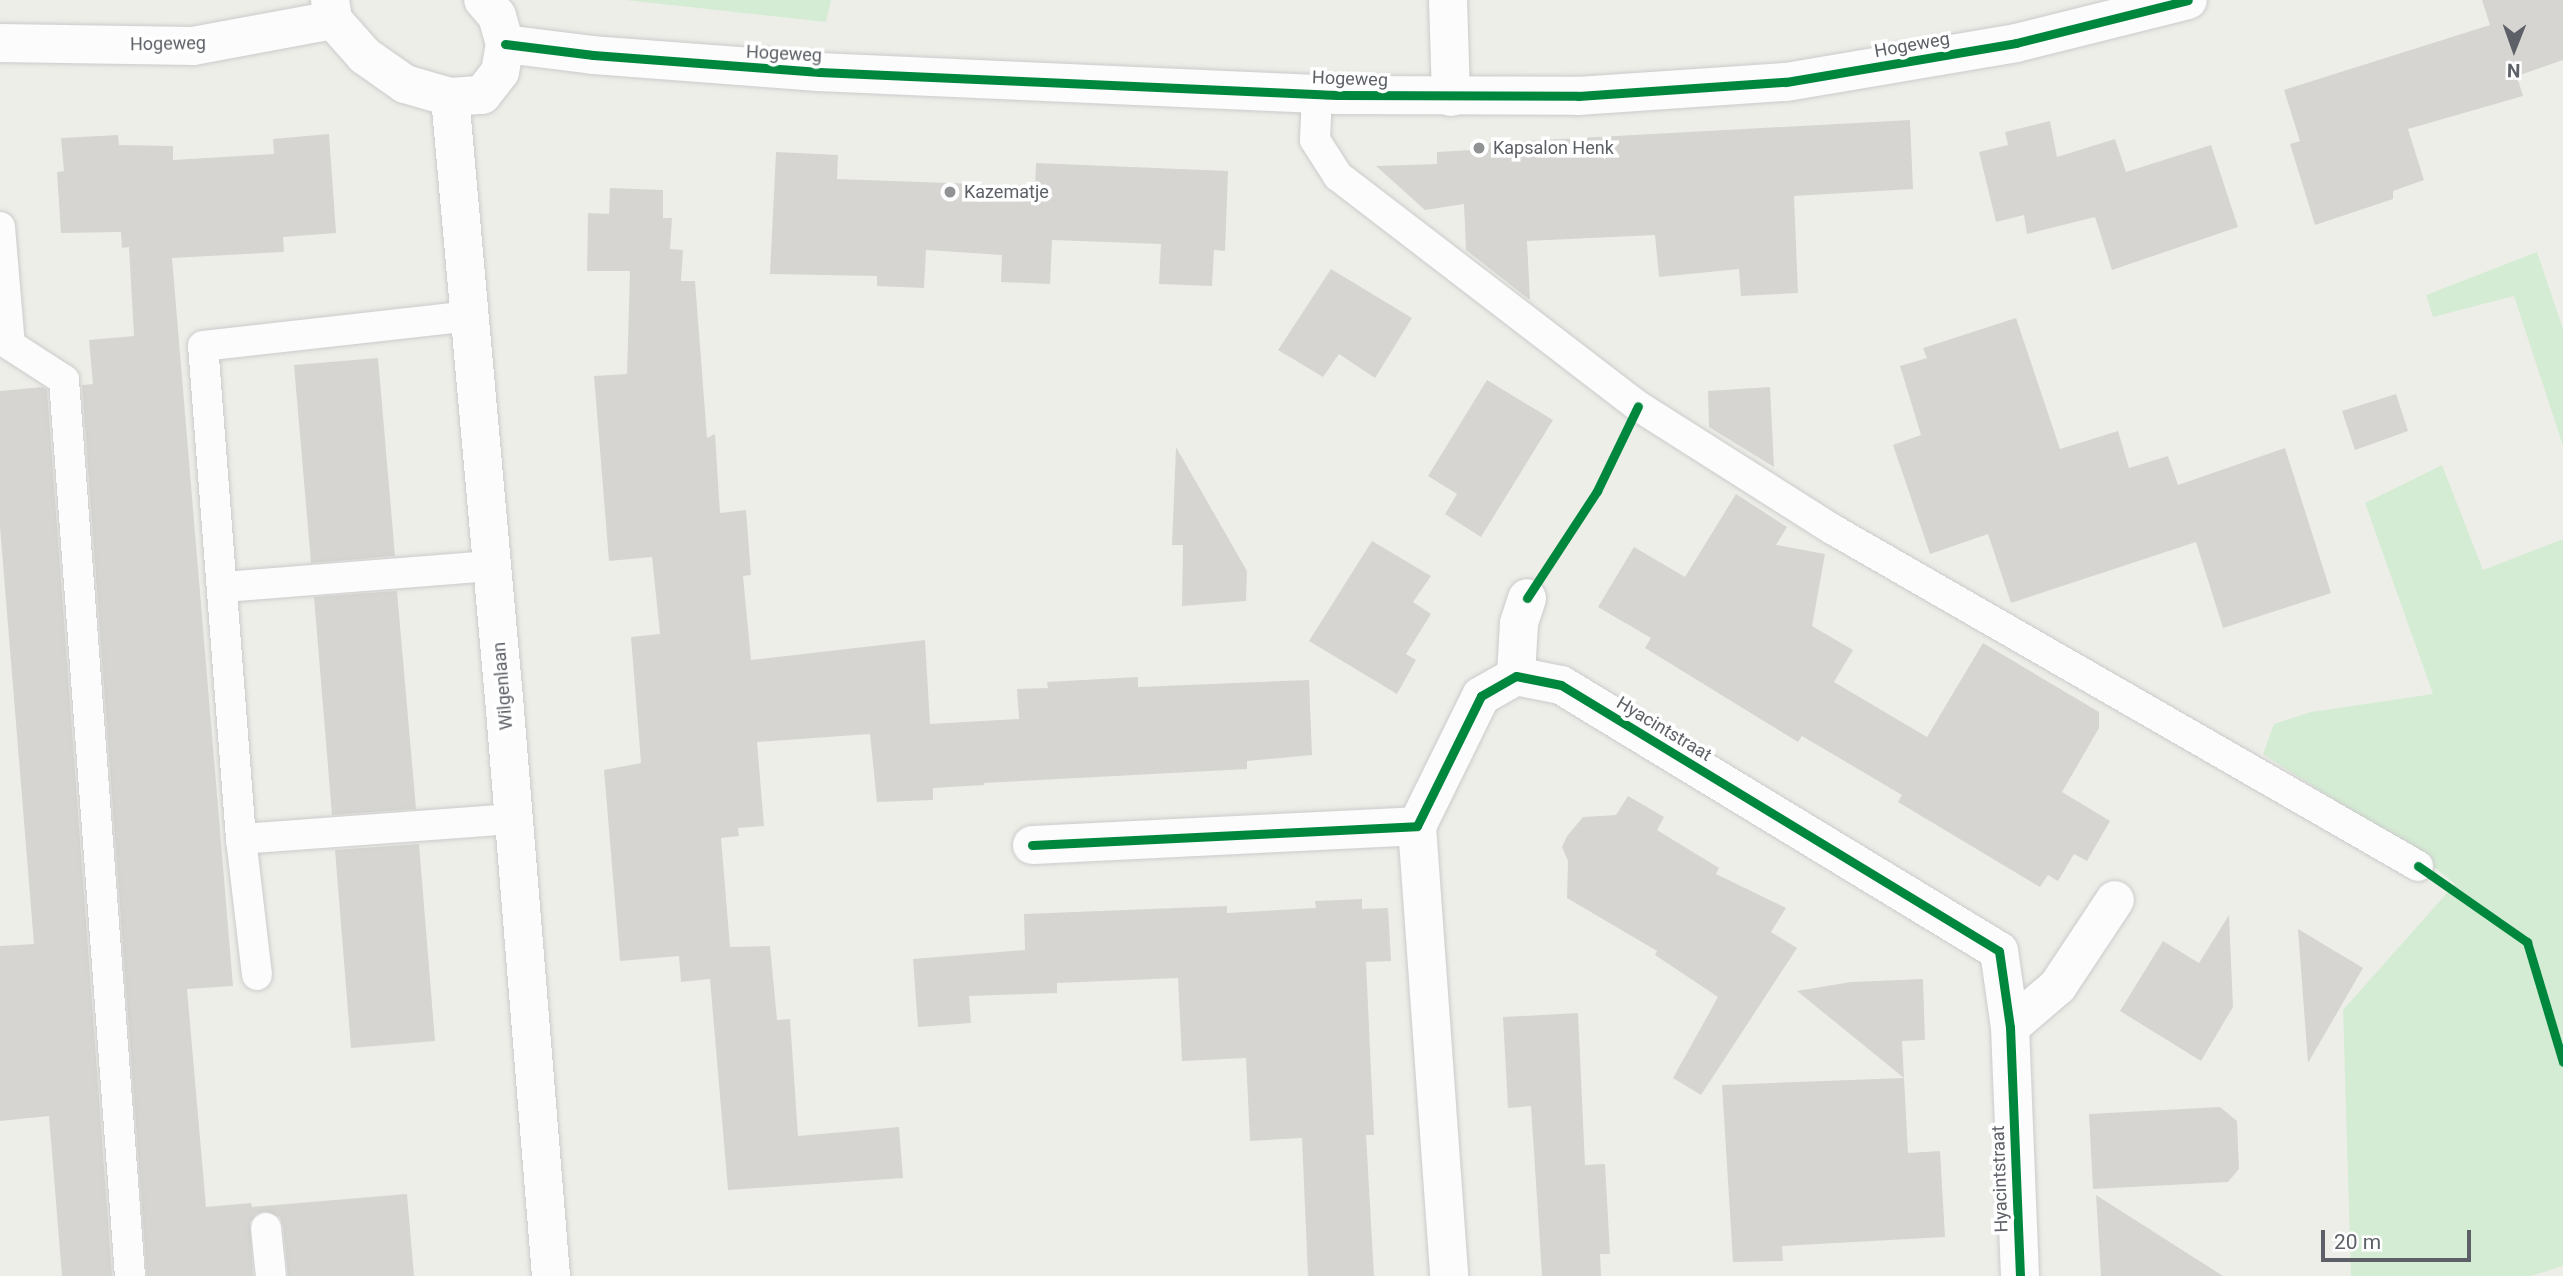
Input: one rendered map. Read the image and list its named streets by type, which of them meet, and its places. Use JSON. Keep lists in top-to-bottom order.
{
  "streets": {
    "street": ["Hogeweg", "Wilgenlaan", "Hyacintstraat"]
  },
  "places": ["Kapsalon Henk", "Kazematje"],
  "scale_bar": "20 m",
  "north": "bottom"
}
